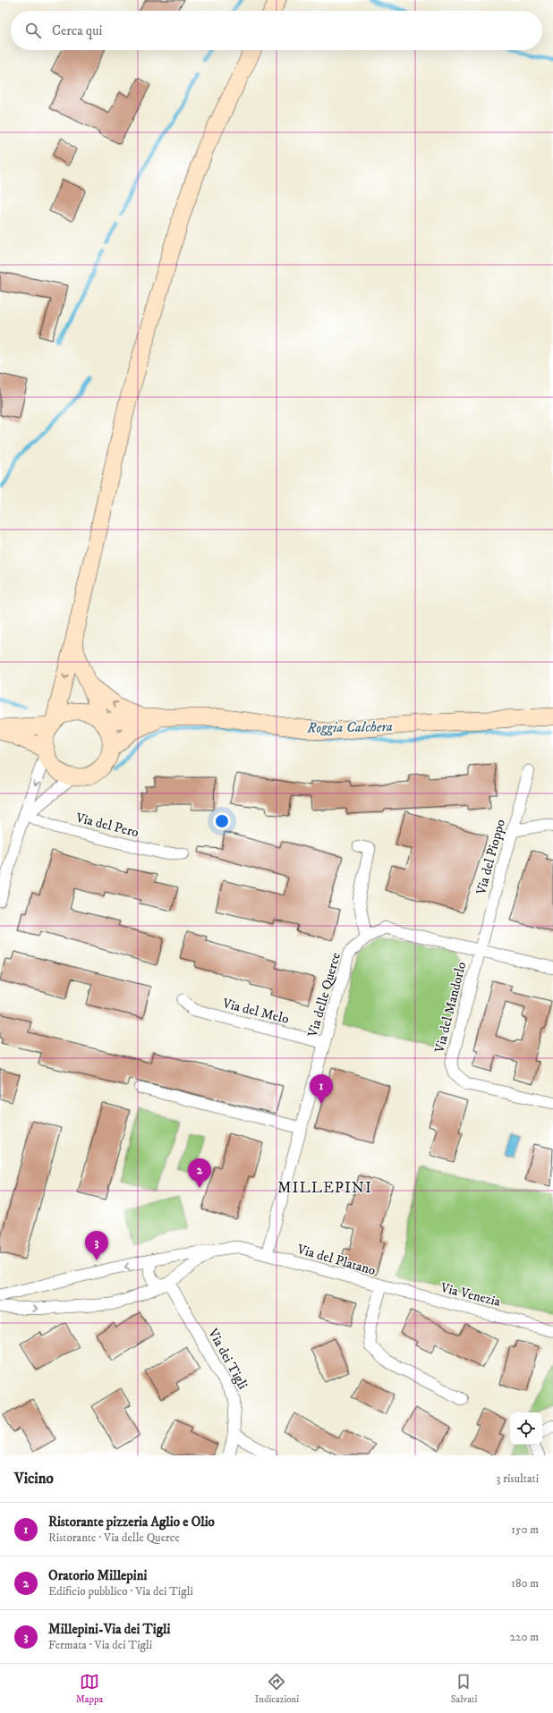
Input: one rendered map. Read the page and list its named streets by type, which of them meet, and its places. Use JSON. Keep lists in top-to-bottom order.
{
  "streets": {
    "street": [
      "Via del Pero",
      "Via del Pioppo",
      "Via delle Querce",
      "Via del Mandorlo",
      "Via del Melo",
      "Via del Platano",
      "Via Venezia",
      "Via dei Tigli"
    ]
  },
  "crossings": [
    ["Via del Pioppo", "Via delle Querce"],
    ["Via del Pioppo", "Via del Mandorlo"],
    ["Via delle Querce", "Via del Mandorlo"],
    ["Via delle Querce", "Via del Melo"],
    ["Via delle Querce", "Via del Platano"],
    ["Via del Platano", "Via Venezia"]
  ],
  "districts": ["MILLEPINI"],
  "water": ["Roggia Calchera"],
  "page": {
    "search": "Cerca qui",
    "pins": ["1", "2", "3"],
    "heading": ["Vicino", "3 risultati"],
    "list": [
      {
        "mark": "1",
        "name": "Ristorante pizzeria Aglio e Olio",
        "note": "Ristorante · Via delle Querce",
        "value": "150 m"
      },
      {
        "mark": "2",
        "name": "Oratorio Millepini",
        "note": "Edificio pubblico · Via dei Tigli",
        "value": "180 m"
      },
      {
        "mark": "3",
        "name": "Millepini-Via dei Tigli",
        "note": "Fermata · Via dei Tigli",
        "value": "220 m"
      }
    ],
    "nav": ["Mappa", "Indicazioni", "Salvati"]
  }
}
